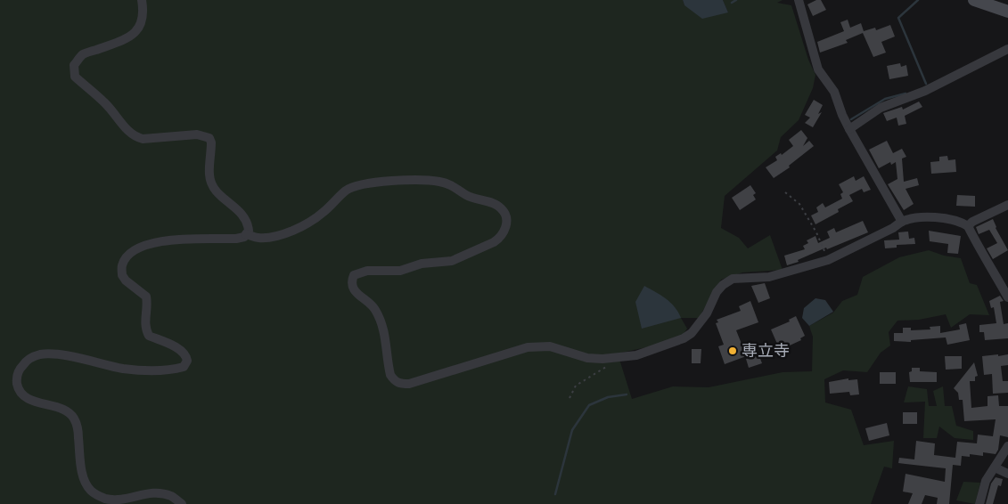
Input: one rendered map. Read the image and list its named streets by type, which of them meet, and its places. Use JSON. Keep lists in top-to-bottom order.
{
  "places": ["専立寺"]
}
